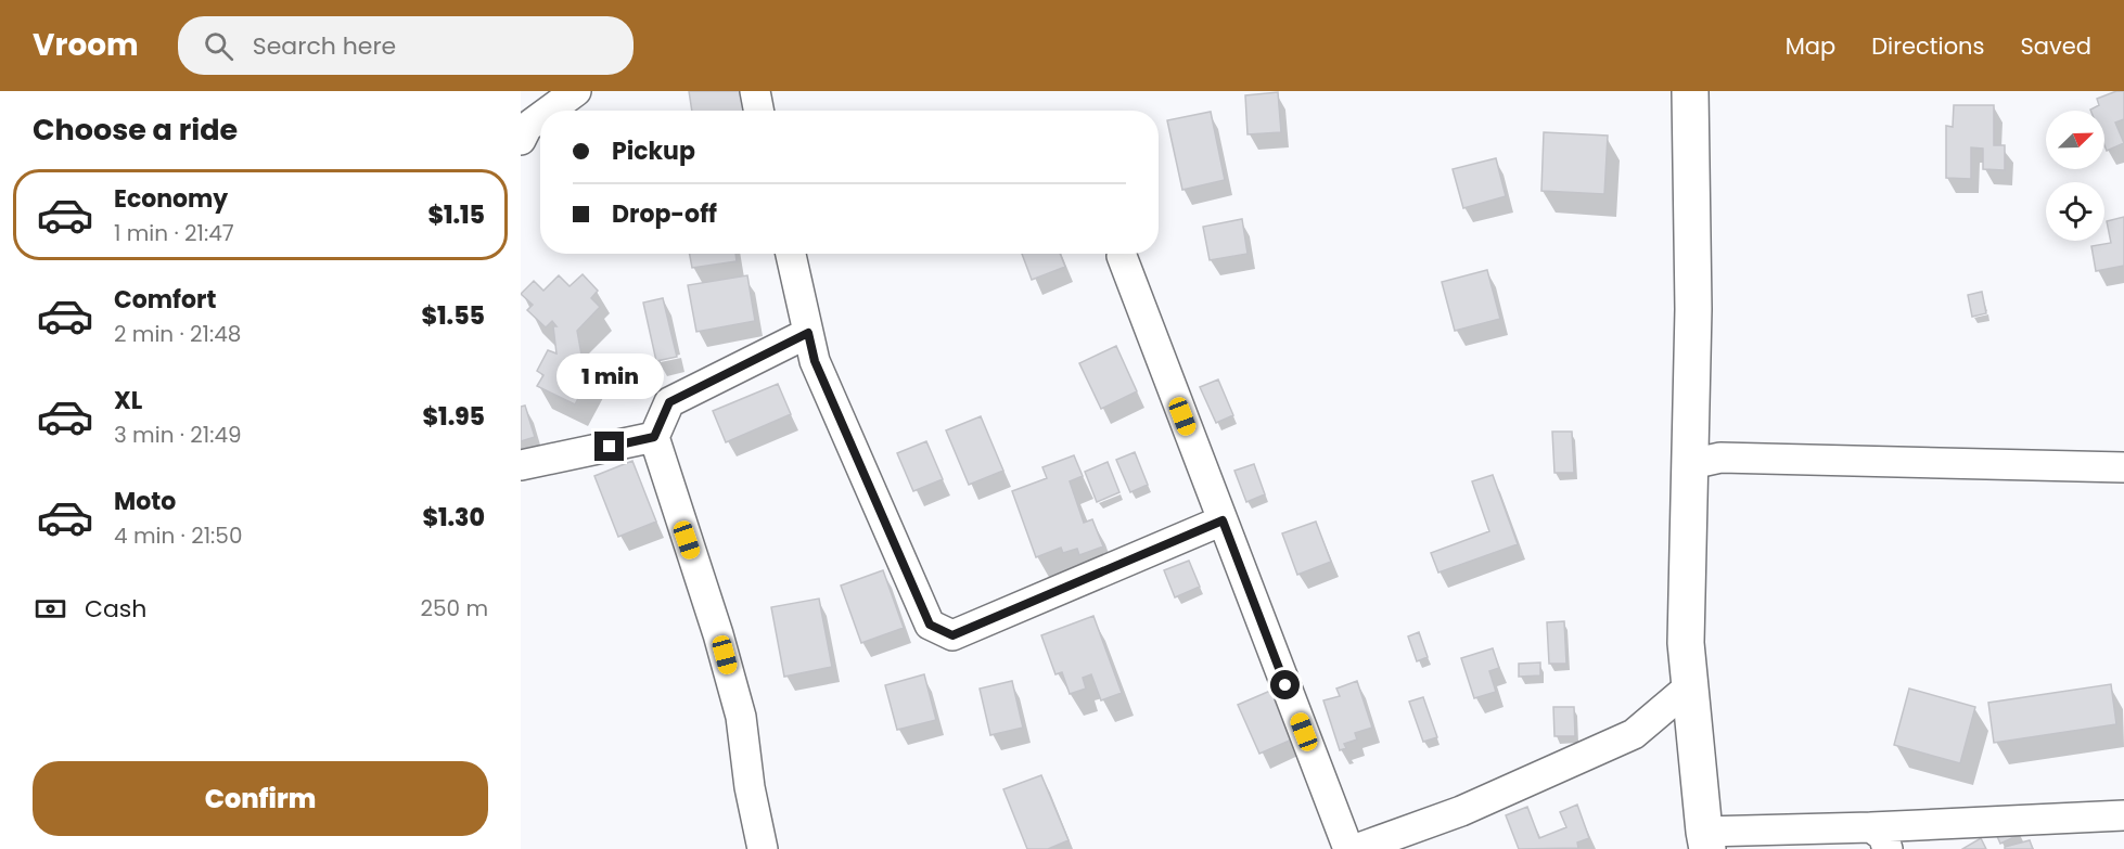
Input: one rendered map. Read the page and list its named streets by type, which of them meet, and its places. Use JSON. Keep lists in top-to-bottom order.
{
  "north": "top right",
  "page": {
    "header": "Vroom",
    "search": "Search here",
    "nav": ["Map", "Directions", "Saved"],
    "heading": "Choose a ride",
    "banner": ["Pickup", "Drop-off"],
    "list": [
      {
        "name": "Economy",
        "note": "1 min · 21:47",
        "value": "$1.15"
      },
      {
        "name": "Comfort",
        "note": "2 min · 21:48",
        "value": "$1.55"
      },
      {
        "name": "XL",
        "note": "3 min · 21:49",
        "value": "$1.95"
      },
      {
        "name": "Moto",
        "note": "4 min · 21:50",
        "value": "$1.30"
      }
    ],
    "bubble": "1 min",
    "pay": ["Cash", "250 m"],
    "buttons": "Confirm"
  }
}
